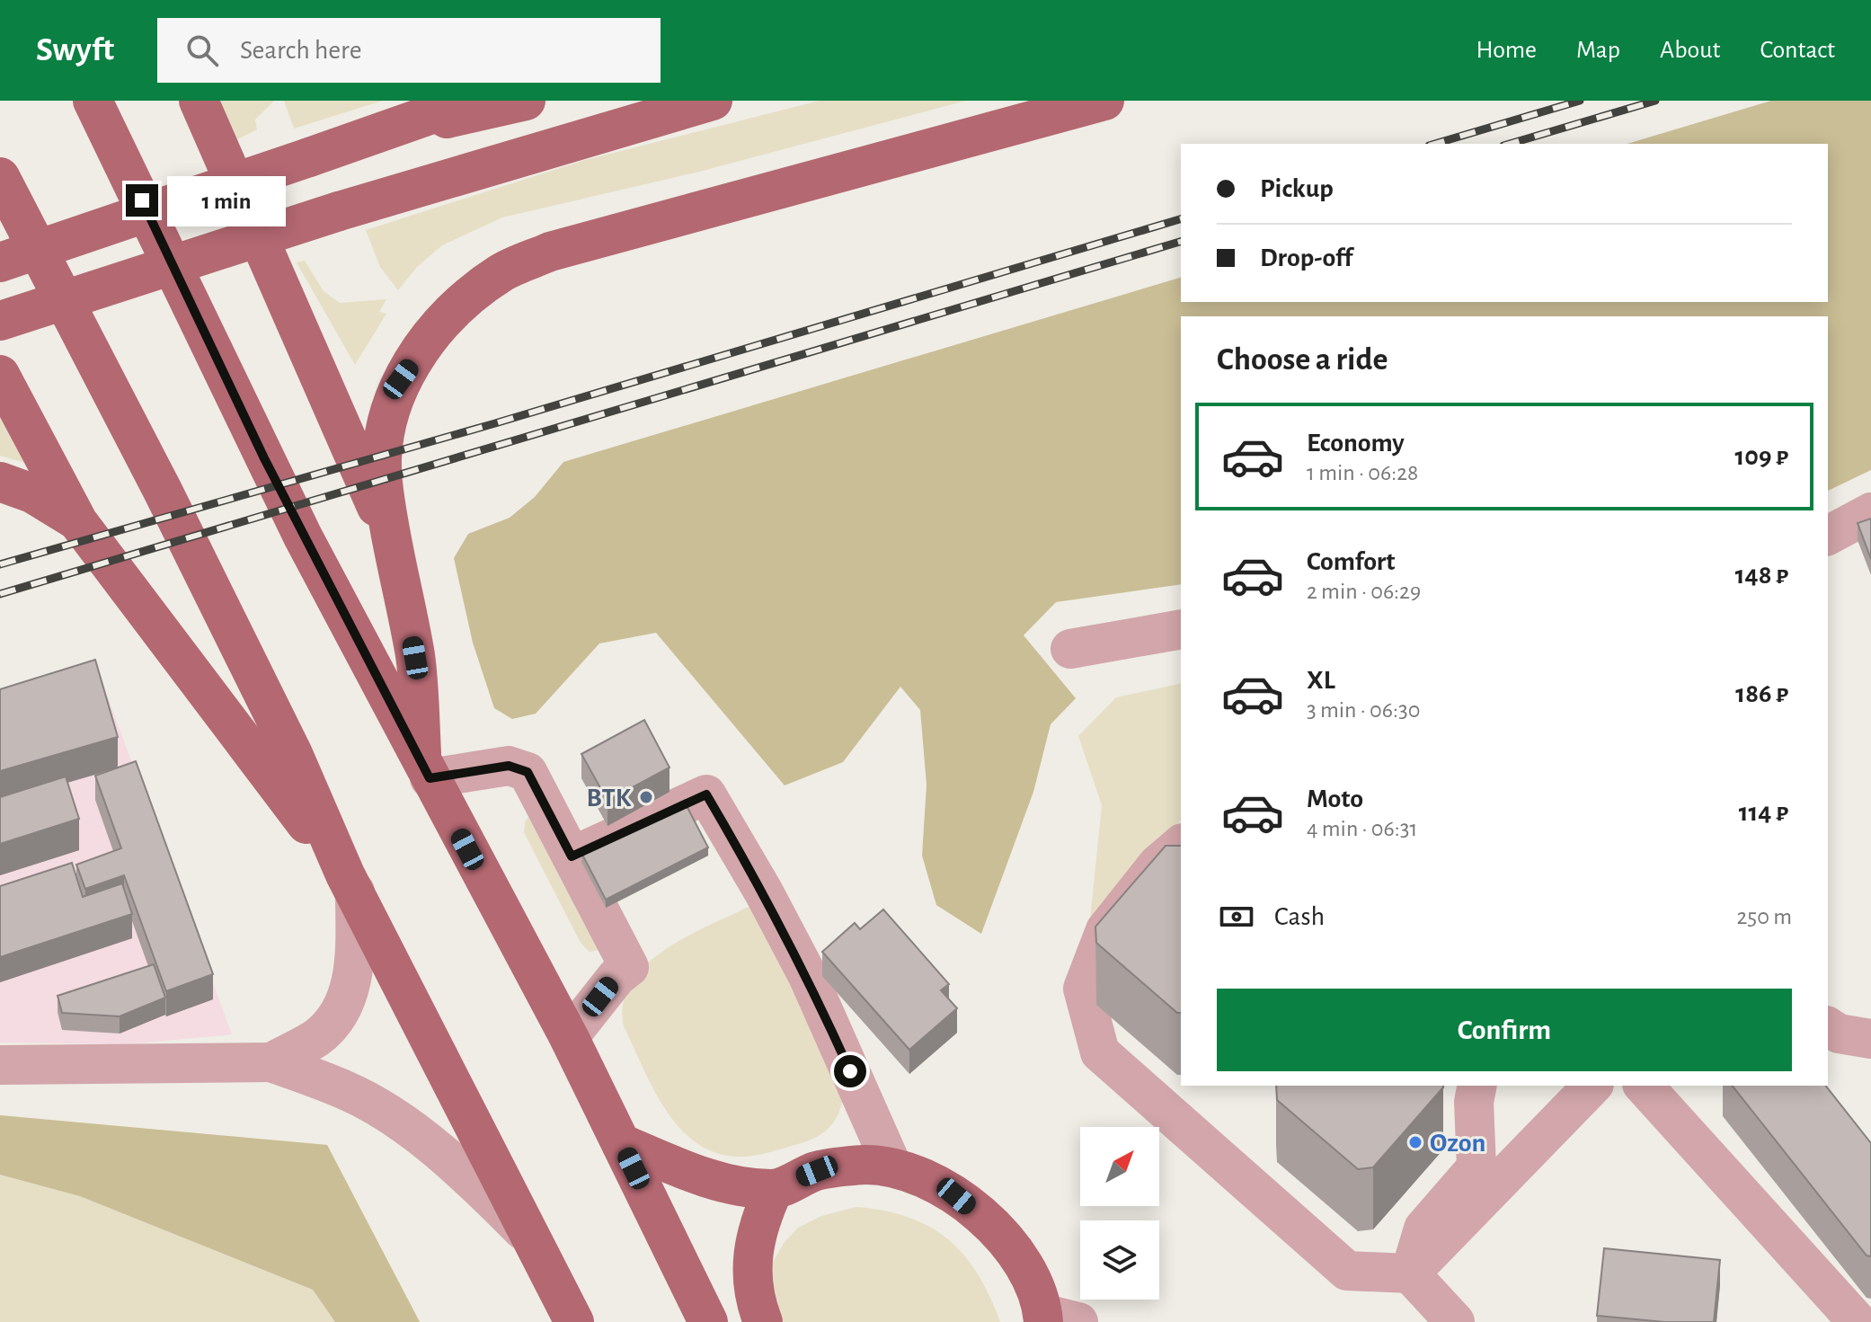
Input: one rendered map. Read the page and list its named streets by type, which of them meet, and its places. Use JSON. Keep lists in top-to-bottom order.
{
  "places": ["ВТК", "Ozon"],
  "north": "top right",
  "page": {
    "header": "Swyft",
    "search": "Search here",
    "nav": [
      "Home",
      "Map",
      "About",
      "Contact"
    ],
    "banner": ["Pickup", "Drop-off"],
    "bubble": "1 min",
    "heading": "Choose a ride",
    "list": [
      {
        "name": "Economy",
        "note": "1 min · 06:28",
        "value": "109 ₽"
      },
      {
        "name": "Comfort",
        "note": "2 min · 06:29",
        "value": "148 ₽"
      },
      {
        "name": "XL",
        "note": "3 min · 06:30",
        "value": "186 ₽"
      },
      {
        "name": "Moto",
        "note": "4 min · 06:31",
        "value": "114 ₽"
      }
    ],
    "pay": ["Cash", "250 m"],
    "buttons": "Confirm"
  }
}
